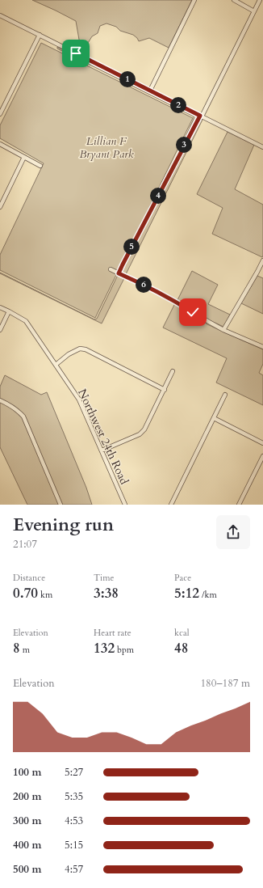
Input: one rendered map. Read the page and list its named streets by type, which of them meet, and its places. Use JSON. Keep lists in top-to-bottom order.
{
  "streets": {
    "street": ["Northwest 24th Road"]
  },
  "parks": ["Lillian F Bryant Park"],
  "page": {
    "pins": [
      "1",
      "2",
      "3",
      "4",
      "5",
      "6"
    ],
    "heading": ["Evening run", "21:07"],
    "stats": [
      ["Distance", "0.70 km"],
      ["Time", "3:38"],
      ["Pace", "5:12 /km"],
      ["Elevation", "8 m"],
      ["Heart rate", "132 bpm"],
      ["kcal", "48"]
    ],
    "chart": ["Elevation", "180–187 m"],
    "list": [
      {
        "name": "100 m",
        "note": "5:27"
      },
      {
        "name": "200 m",
        "note": "5:35"
      },
      {
        "name": "300 m",
        "note": "4:53"
      },
      {
        "name": "400 m",
        "note": "5:15"
      },
      {
        "name": "500 m",
        "note": "4:57"
      }
    ]
  }
}
